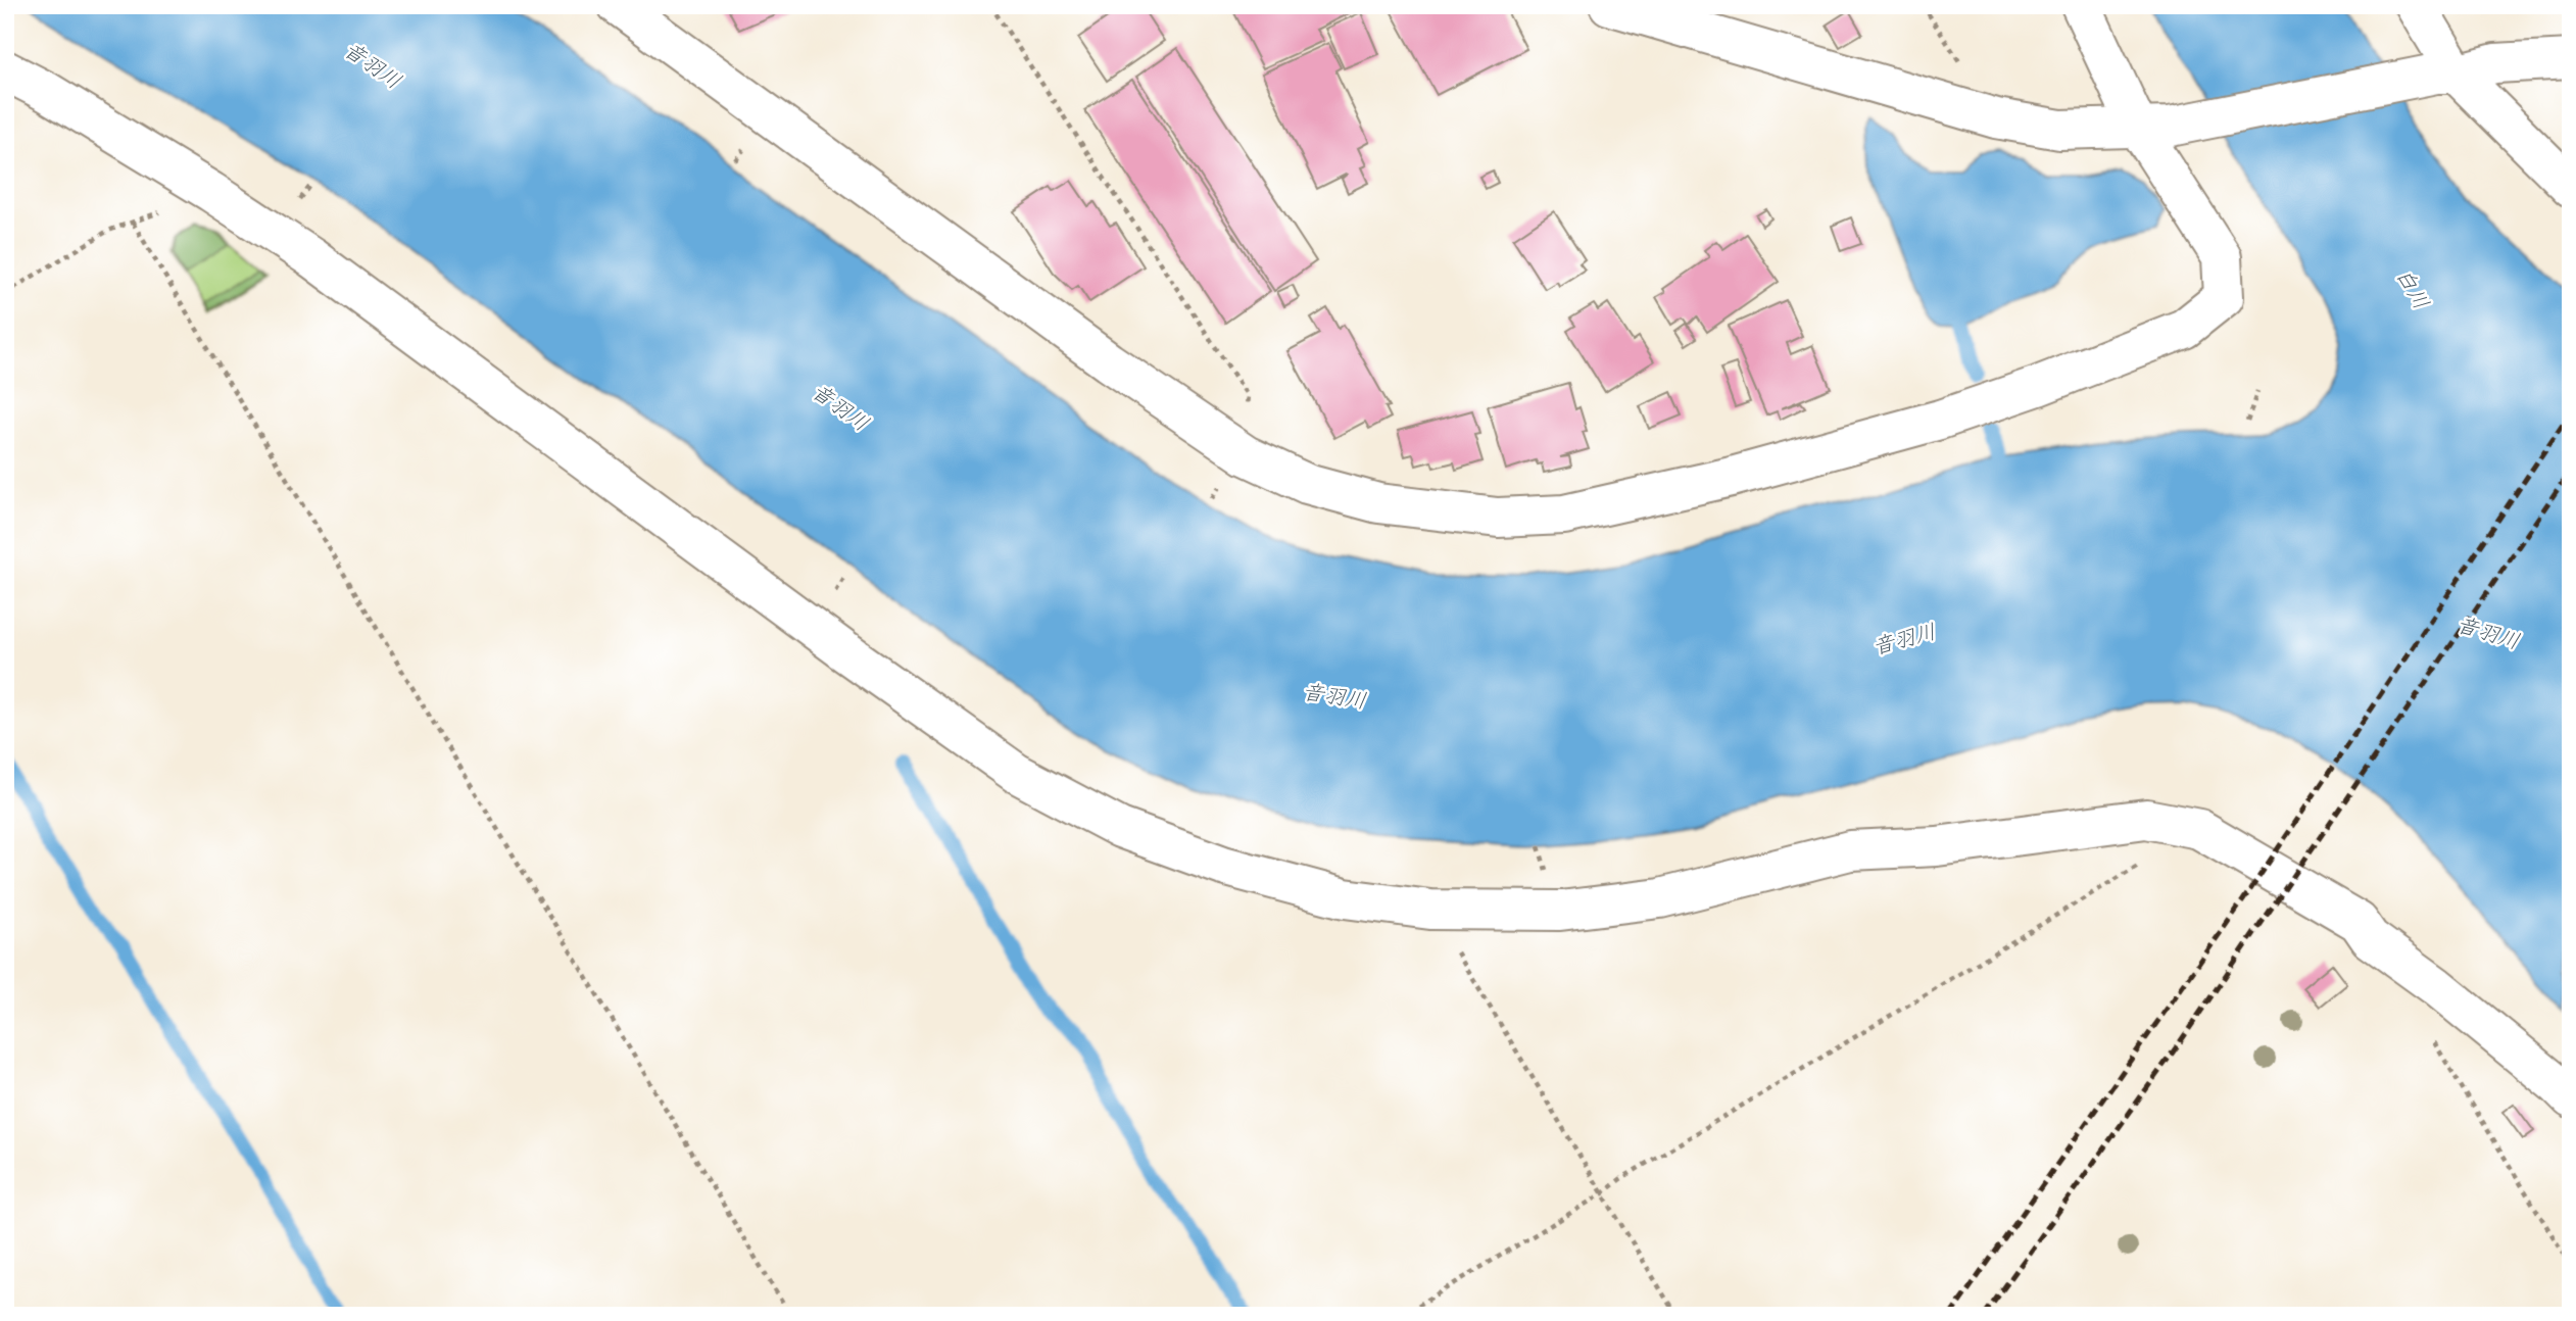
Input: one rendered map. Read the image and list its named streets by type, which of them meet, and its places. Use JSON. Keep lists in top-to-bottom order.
{
  "water": ["音羽川", "白川"]
}
